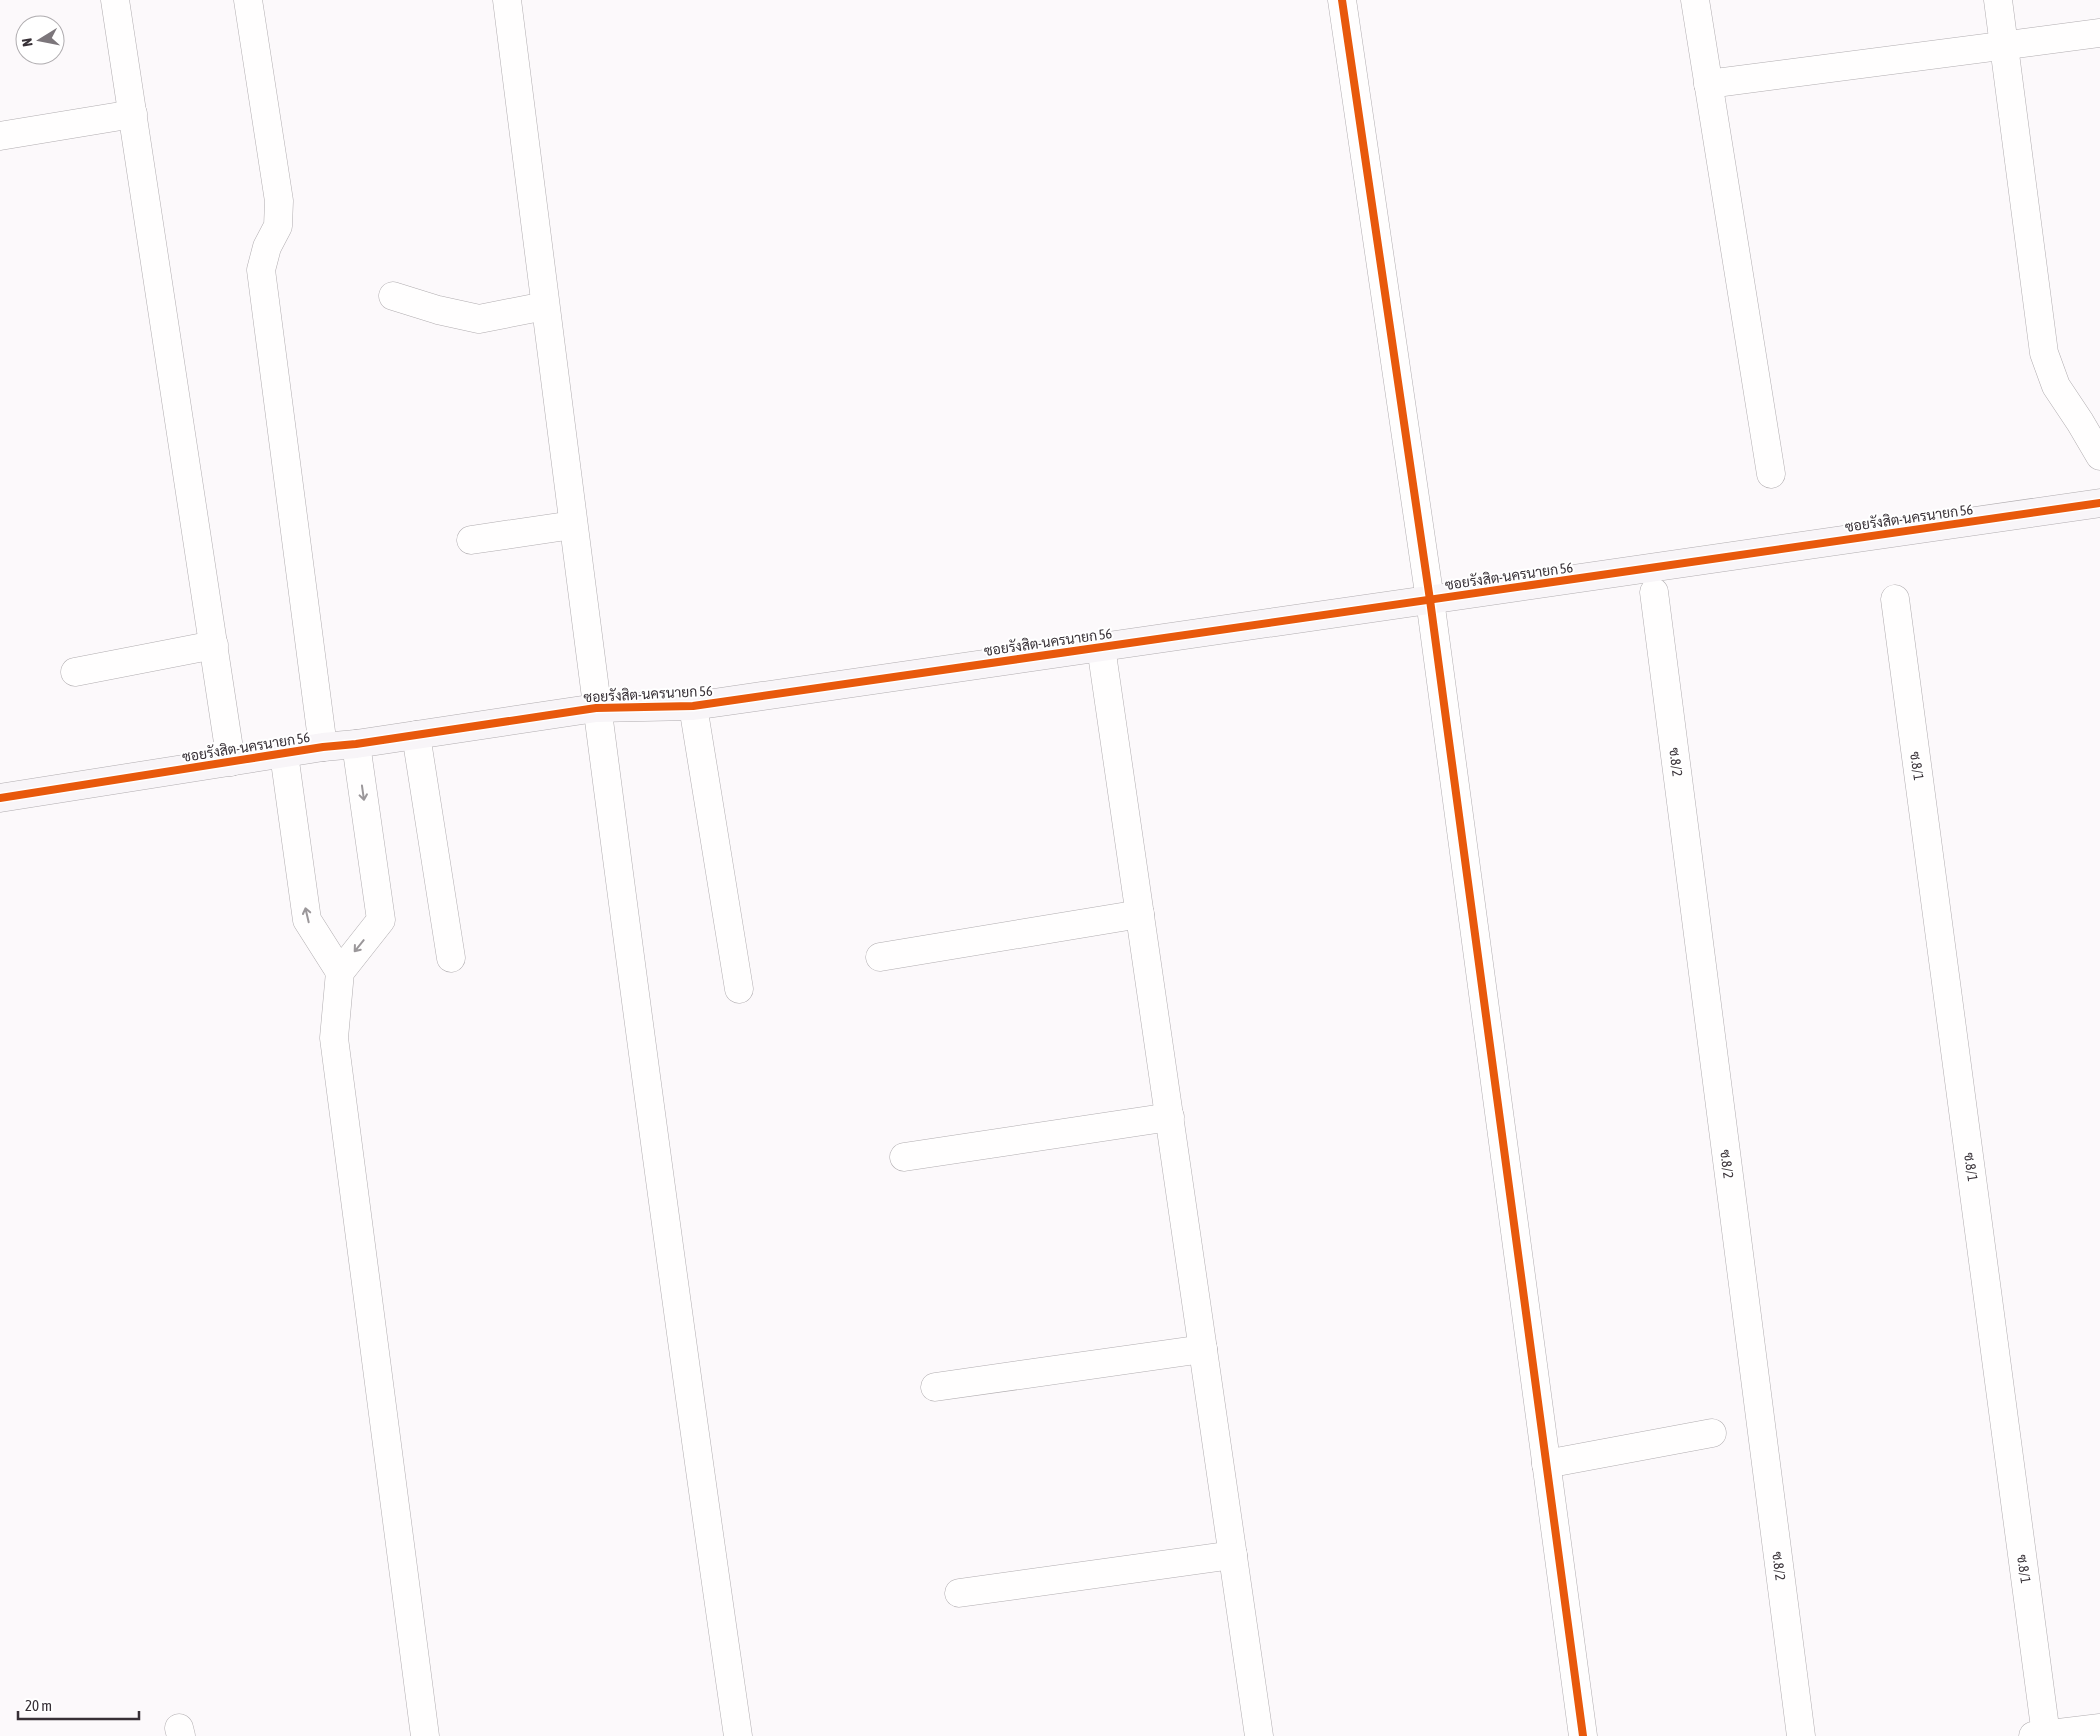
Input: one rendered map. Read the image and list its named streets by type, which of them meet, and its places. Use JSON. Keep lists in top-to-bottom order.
{
  "streets": {
    "street": ["ซอยรังสิต-นครนายก 56", "ซ.8/2", "ซ.8/1"]
  },
  "scale_bar": "20 m",
  "north": "left"
}
